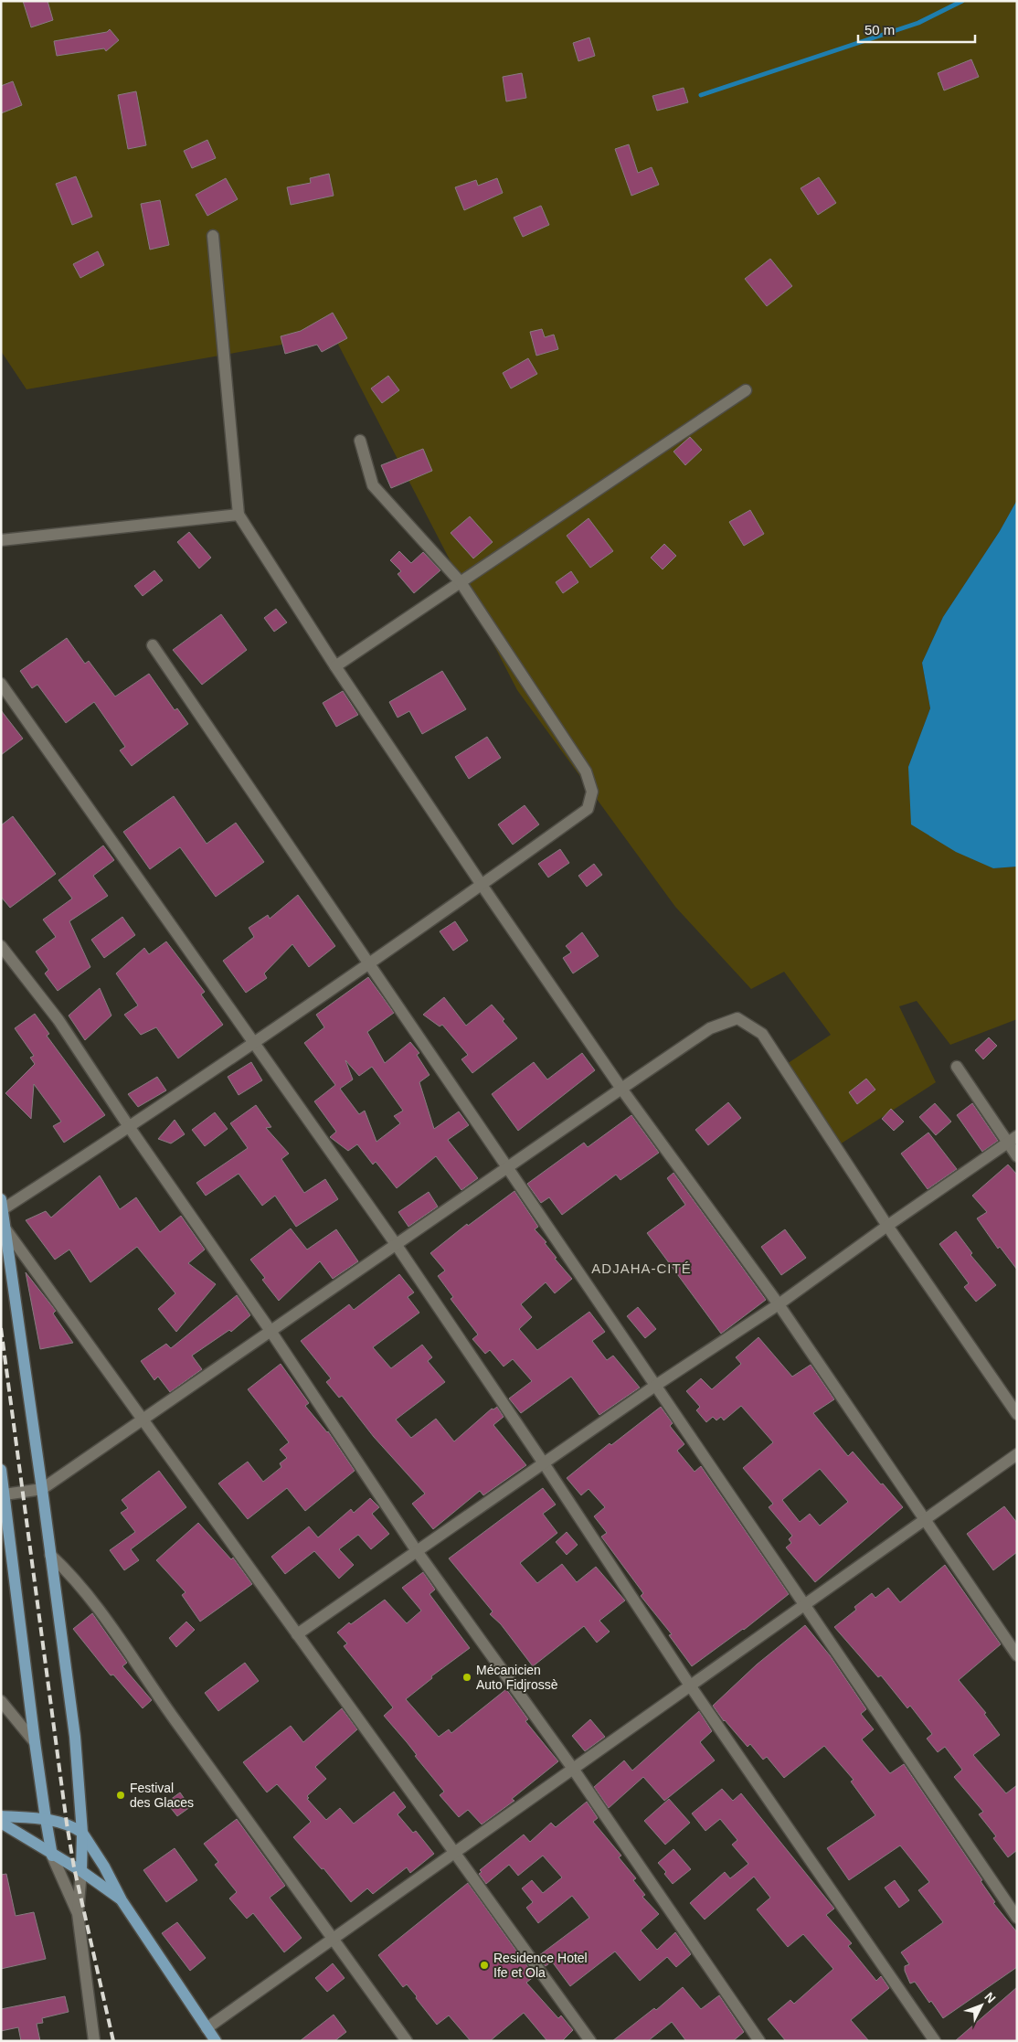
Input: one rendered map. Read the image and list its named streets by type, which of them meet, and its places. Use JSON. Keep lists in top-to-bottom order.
{
  "districts": ["ADJAHA-CITÉ"],
  "places": ["Mécanicien Auto Fidjrossè", "Festival des Glaces", "Residence Hotel Ife et Ola"],
  "scale_bar": "50 m",
  "north": "top right"
}
